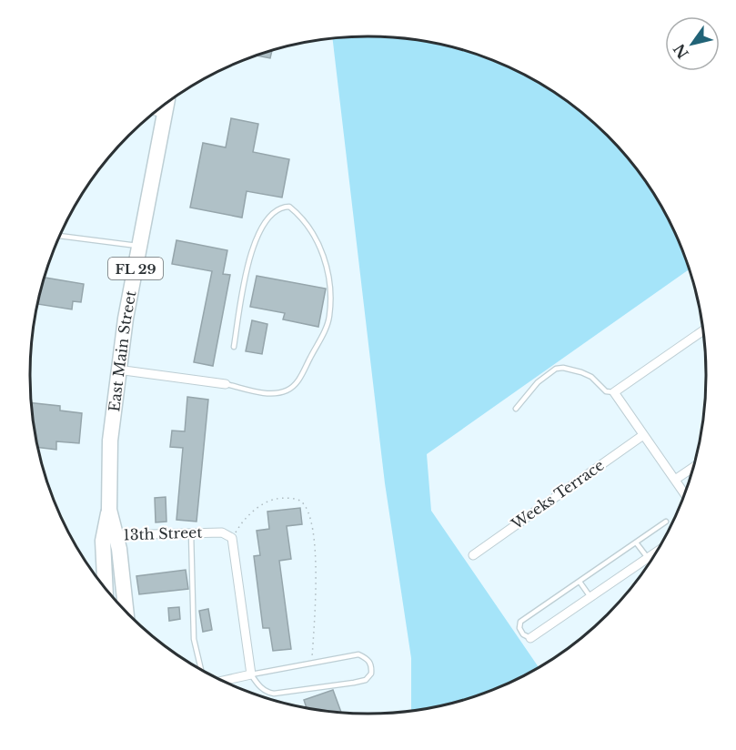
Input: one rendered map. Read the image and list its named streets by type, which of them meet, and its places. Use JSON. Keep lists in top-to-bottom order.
{
  "streets": {
    "highway": ["FL 29", "East Main Street"],
    "street": ["Weeks Terrace", "13th Street"]
  },
  "crossings": [
    ["East Main Street", "13th Street"]
  ],
  "north": "bottom left"
}
